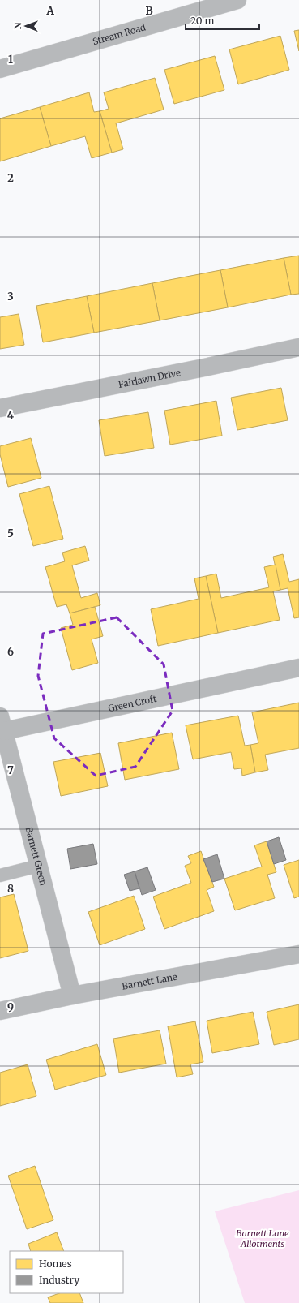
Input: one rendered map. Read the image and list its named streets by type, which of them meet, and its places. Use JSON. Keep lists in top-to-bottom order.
{
  "streets": {
    "street": [
      "Stream Road",
      "Fairlawn Drive",
      "Green Croft",
      "Barnett Green",
      "Barnett Lane"
    ]
  },
  "crossings": [
    ["Green Croft", "Barnett Green"],
    ["Barnett Green", "Barnett Lane"]
  ],
  "parks": ["Barnett Lane Allotments"],
  "legend": ["Homes", "Industry"],
  "scale_bar": "20 m",
  "north": "left",
  "grid": {
    "columns": ["A", "B"],
    "rows": [
      "1",
      "2",
      "3",
      "4",
      "5",
      "6",
      "7",
      "8",
      "9"
    ]
  }
}
